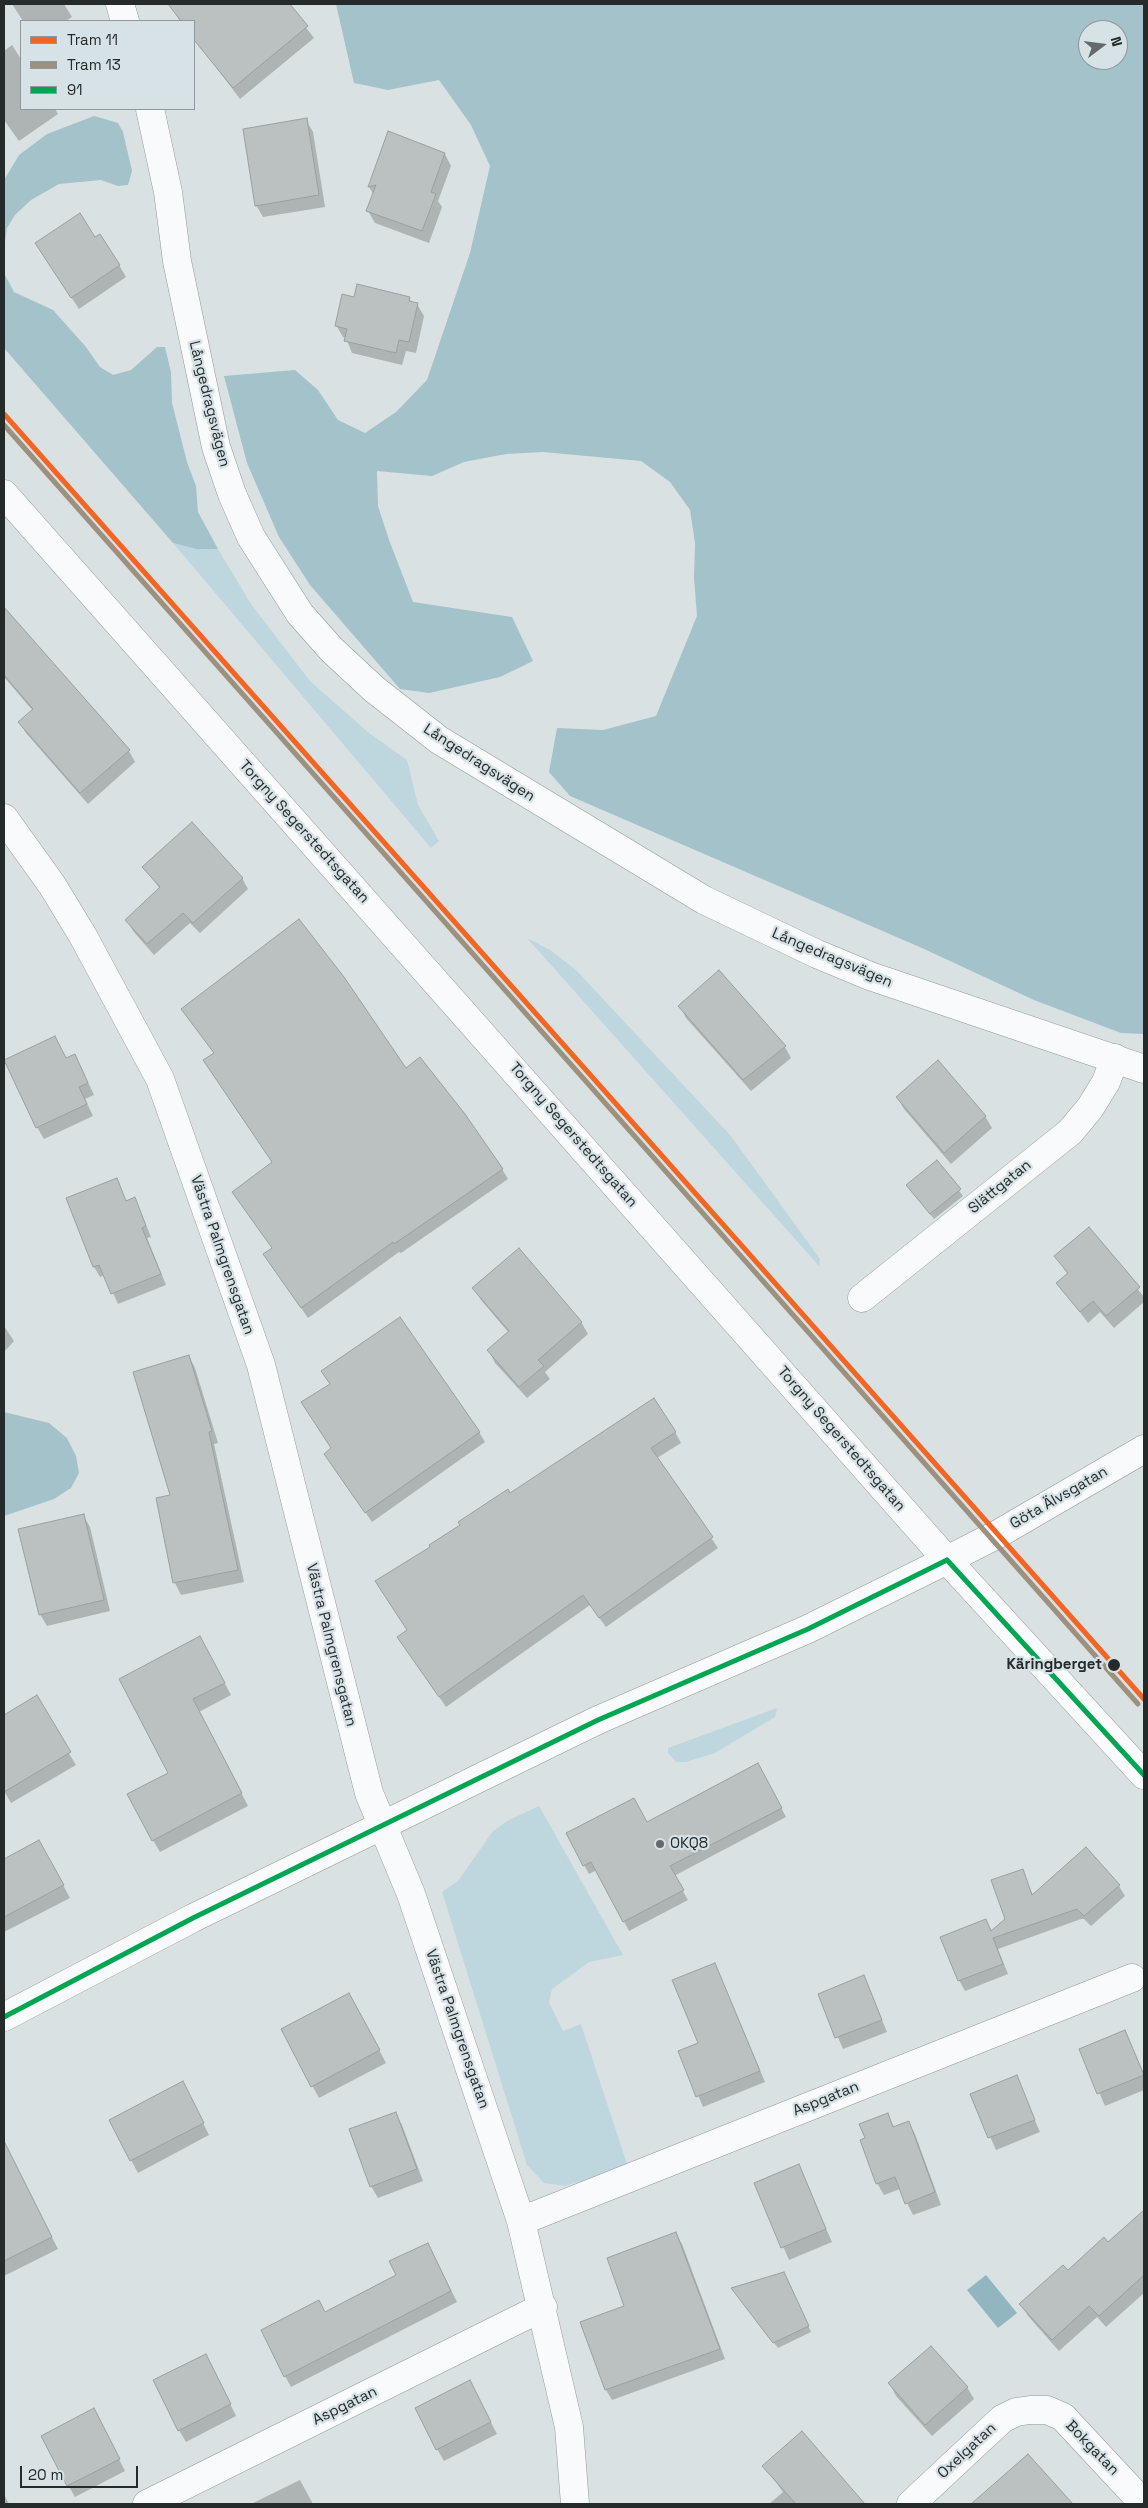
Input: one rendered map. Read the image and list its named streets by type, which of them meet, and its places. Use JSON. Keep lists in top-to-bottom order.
{
  "streets": {
    "street": [
      "Långedragsvägen",
      "Torgny Segerstedtsgatan",
      "Slättgatan",
      "Västra Palmgrensgatan",
      "Göta Älvsgatan",
      "Aspgatan",
      "Bokgatan",
      "Oxelgatan"
    ]
  },
  "crossings": [
    ["Långedragsvägen", "Slättgatan"],
    ["Torgny Segerstedtsgatan", "Göta Älvsgatan"],
    ["Västra Palmgrensgatan", "Göta Älvsgatan"],
    ["Västra Palmgrensgatan", "Aspgatan"],
    ["Bokgatan", "Oxelgatan"]
  ],
  "places": ["Käringberget", "OKQ8"],
  "lines": ["tram line 11", "tram line 13", "transit line 91"],
  "legend": ["Tram 11", "Tram 13", "91"],
  "scale_bar": "20 m",
  "north": "right"
}
